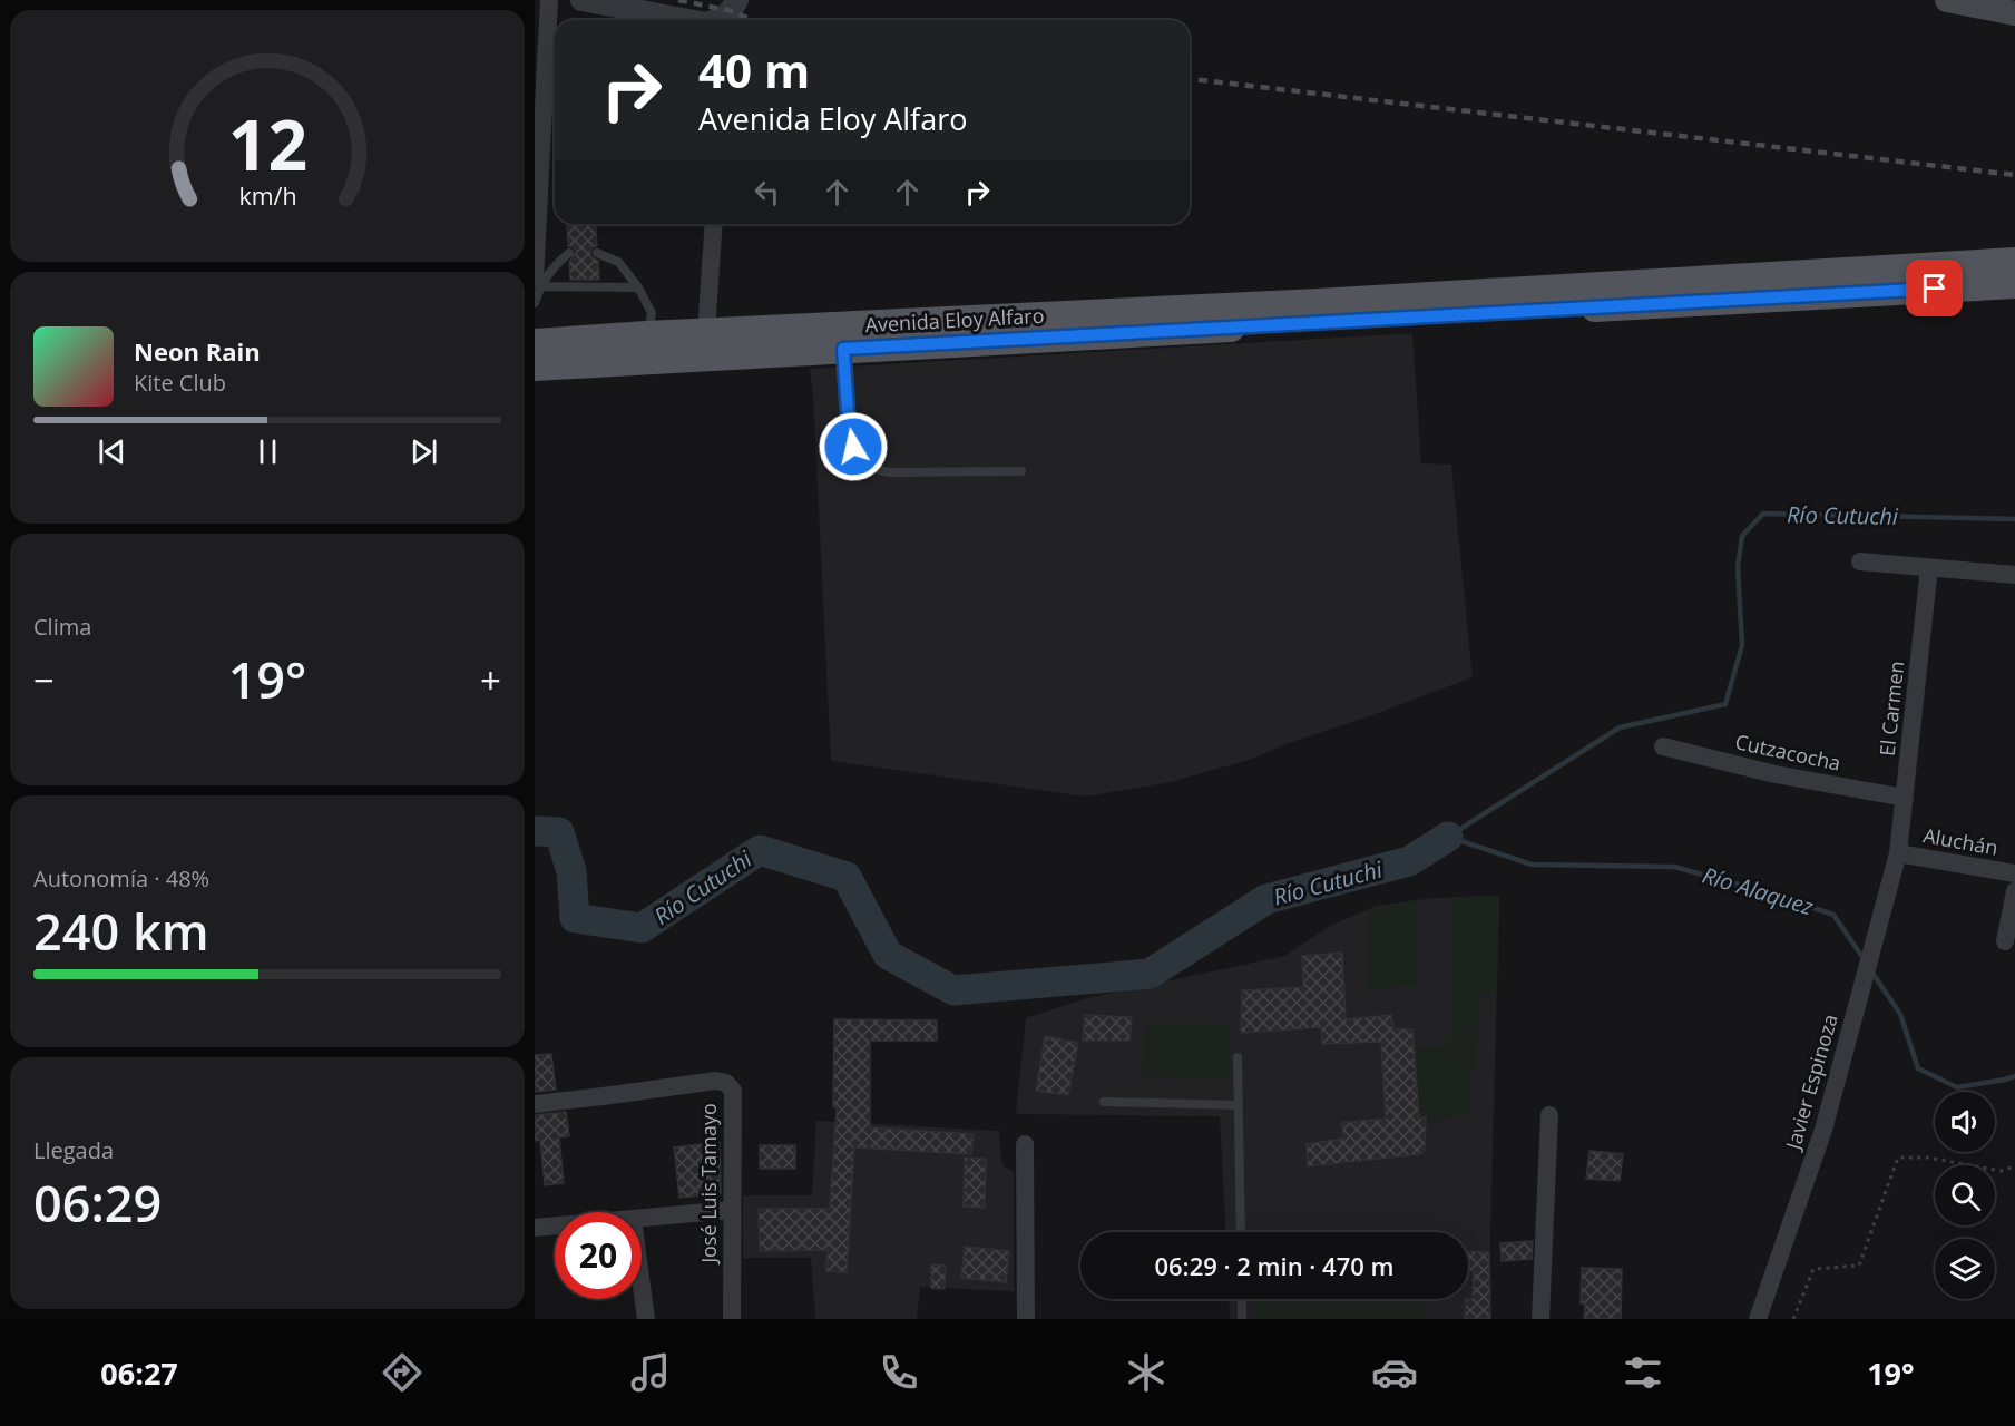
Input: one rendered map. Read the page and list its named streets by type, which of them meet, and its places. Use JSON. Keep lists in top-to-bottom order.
{
  "streets": {
    "main road": ["Avenida Eloy Alfaro"],
    "street": [
      "El Carmen",
      "Cutzacocha",
      "Aluchán",
      "Javier Espinoza",
      "José Luis Tamayo"
    ]
  },
  "crossings": [
    ["El Carmen", "Cutzacocha"],
    ["El Carmen", "Aluchán"],
    ["El Carmen", "Javier Espinoza"],
    ["Aluchán", "Javier Espinoza"]
  ],
  "water": ["Río Cutuchi", "Río Alaquez"],
  "page": {
    "turn": ["40 m", "Avenida Eloy Alfaro"],
    "song": ["Neon Rain", "Kite Club"],
    "tile": [
      "Clima",
      ["Autonomía · 48%", "240 km"],
      ["Llegada", "06:29"]
    ],
    "heat": ["−", "19°", "+"],
    "limit": "20",
    "trip": "06:29 · 2 min · 470 m",
    "tabs": ["06:27", "19°"],
    "gauge": ["12", "km/h"]
  }
}
